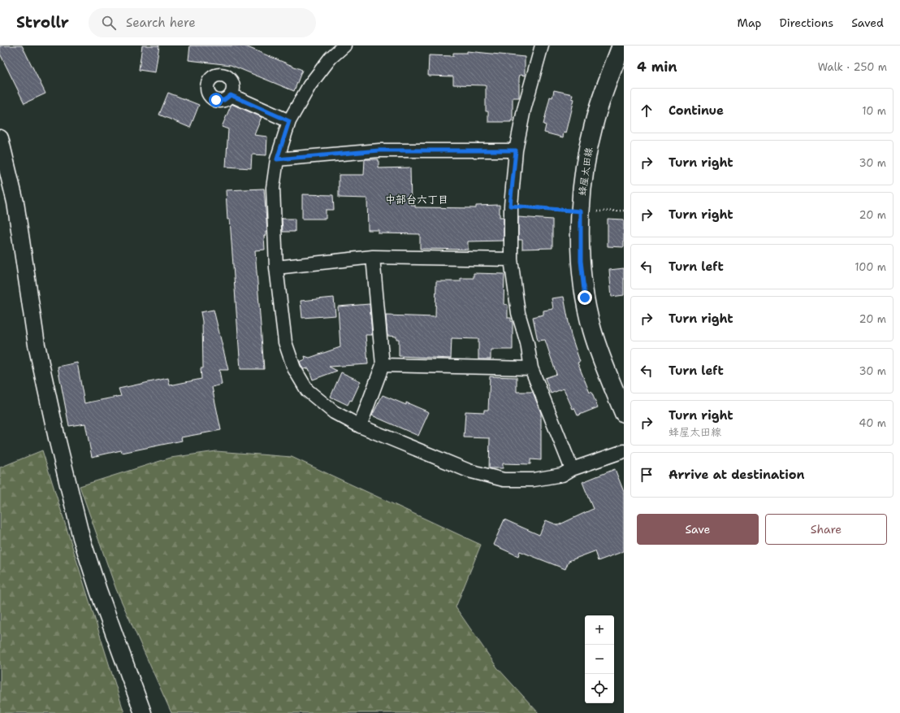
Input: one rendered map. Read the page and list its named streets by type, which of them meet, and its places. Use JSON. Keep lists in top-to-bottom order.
{
  "streets": {
    "main road": ["蜂屋太田線"]
  },
  "districts": ["中部台六丁目"],
  "page": {
    "header": "Strollr",
    "search": "Search here",
    "nav": ["Map", "Directions", "Saved"],
    "heading": ["4 min", "Walk · 250 m"],
    "list": [
      ["Continue", "10 m"],
      ["Turn right", "30 m"],
      ["Turn right", "20 m"],
      ["Turn left", "100 m"],
      ["Turn right", "20 m"],
      ["Turn left", "30 m"],
      ["Turn right", "蜂屋太田線", "40 m"],
      "Arrive at destination"
    ],
    "buttons": ["Save", "Share"],
    "map_buttons": ["+", "−"]
  }
}
